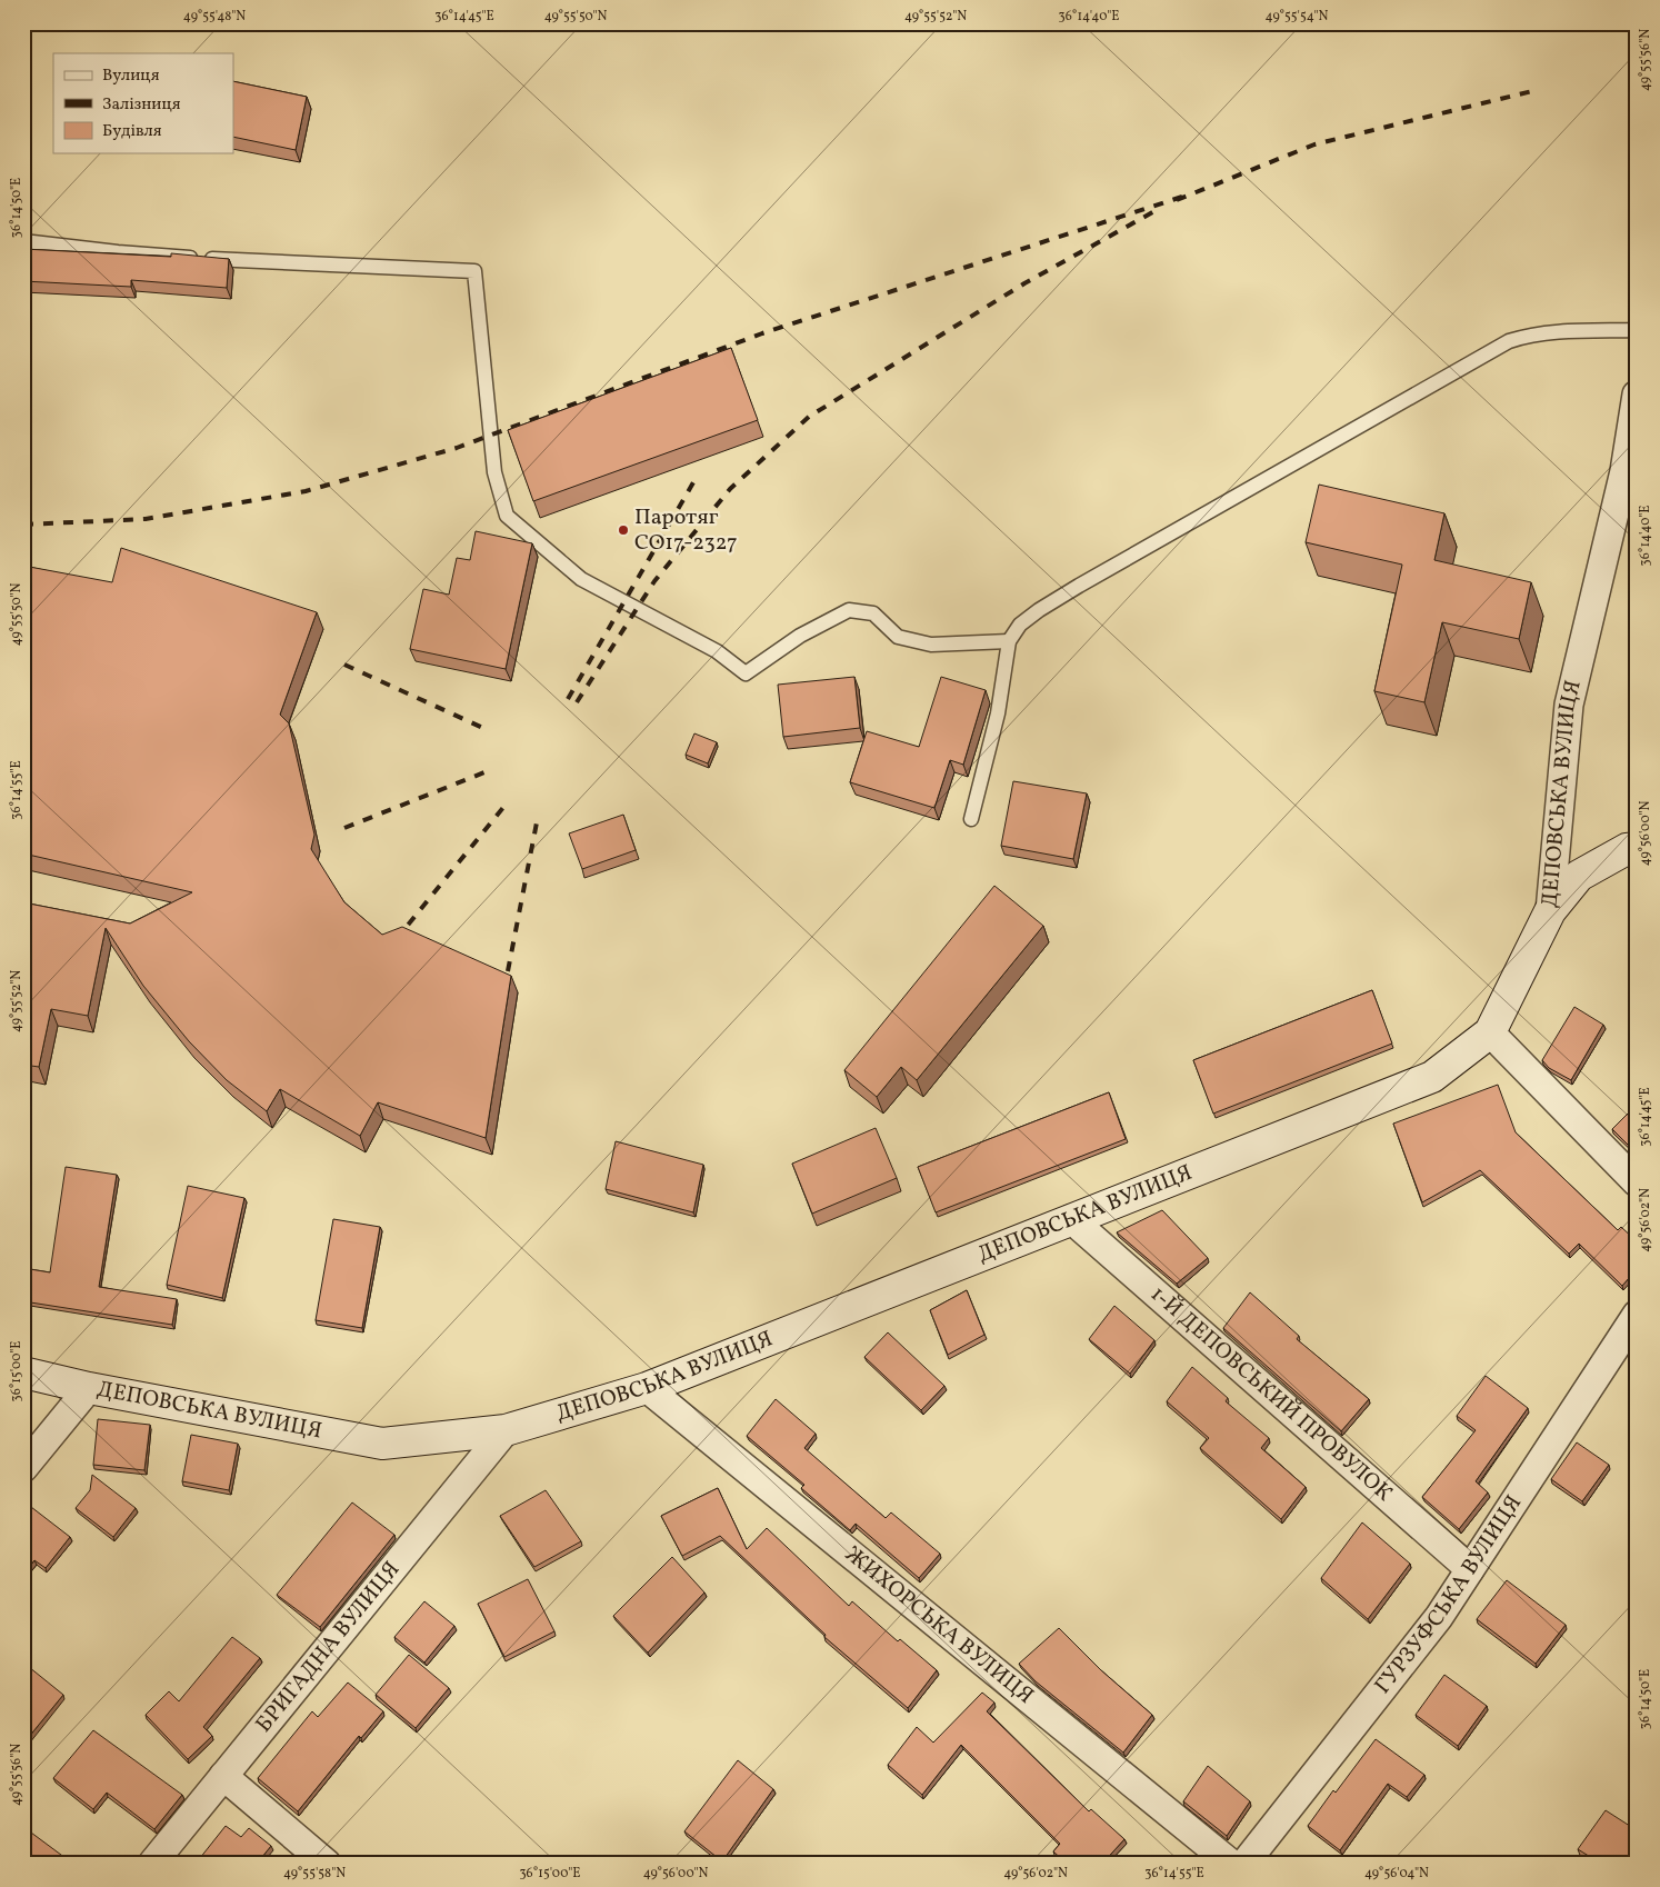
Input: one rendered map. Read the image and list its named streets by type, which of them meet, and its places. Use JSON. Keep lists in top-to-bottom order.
{
  "streets": {
    "main road": ["ДЕПОВСЬКА ВУЛИЦЯ"],
    "street": [
      "1-Й ДЕПОВСЬКИЙ ПРОВУЛОК",
      "ГУРЗУФСЬКА ВУЛИЦЯ",
      "ЖИХОРСЬКА ВУЛИЦЯ",
      "БРИГАДНА ВУЛИЦЯ"
    ]
  },
  "crossings": [
    ["ДЕПОВСЬКА ВУЛИЦЯ", "1-Й ДЕПОВСЬКИЙ ПРОВУЛОК"],
    ["ДЕПОВСЬКА ВУЛИЦЯ", "ЖИХОРСЬКА ВУЛИЦЯ"],
    ["ДЕПОВСЬКА ВУЛИЦЯ", "БРИГАДНА ВУЛИЦЯ"],
    ["1-Й ДЕПОВСЬКИЙ ПРОВУЛОК", "ГУРЗУФСЬКА ВУЛИЦЯ"]
  ],
  "places": ["Паротяг СО17-2327"],
  "legend": ["Вулиця", "Залізниця", "Будівля"],
  "coordinates": [
    "49°55'48\"N",
    "36°14'45\"E",
    "49°55'50\"N",
    "49°55'52\"N",
    "36°14'40\"E",
    "49°55'54\"N",
    "49°55'56\"N",
    "36°14'50\"E",
    "36°14'55\"E",
    "49°56'00\"N",
    "49°56'02\"N",
    "36°15'00\"E",
    "49°55'58\"N",
    "49°56'04\"N"
  ]
}
